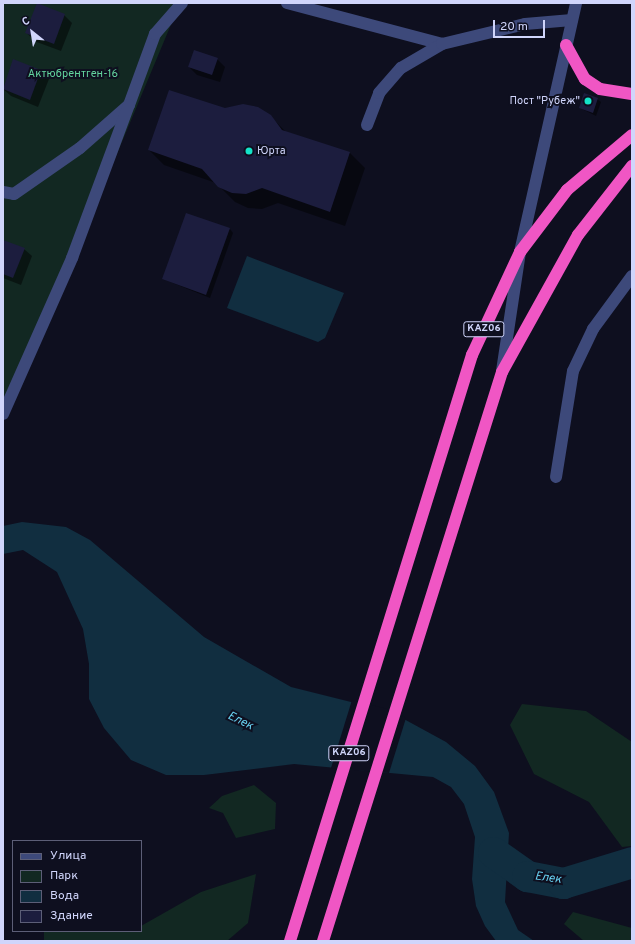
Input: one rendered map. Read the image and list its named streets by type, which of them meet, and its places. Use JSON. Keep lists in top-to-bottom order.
{
  "streets": {
    "highway": ["KАZ06"]
  },
  "water": ["Елек"],
  "parks": ["Актюбрентген-16"],
  "places": ["Пост \"Рубеж\"", "Юрта"],
  "legend": [
    "Улица",
    "Парк",
    "Вода",
    "Здание"
  ],
  "scale_bar": "20 m",
  "north": "top left"
}
